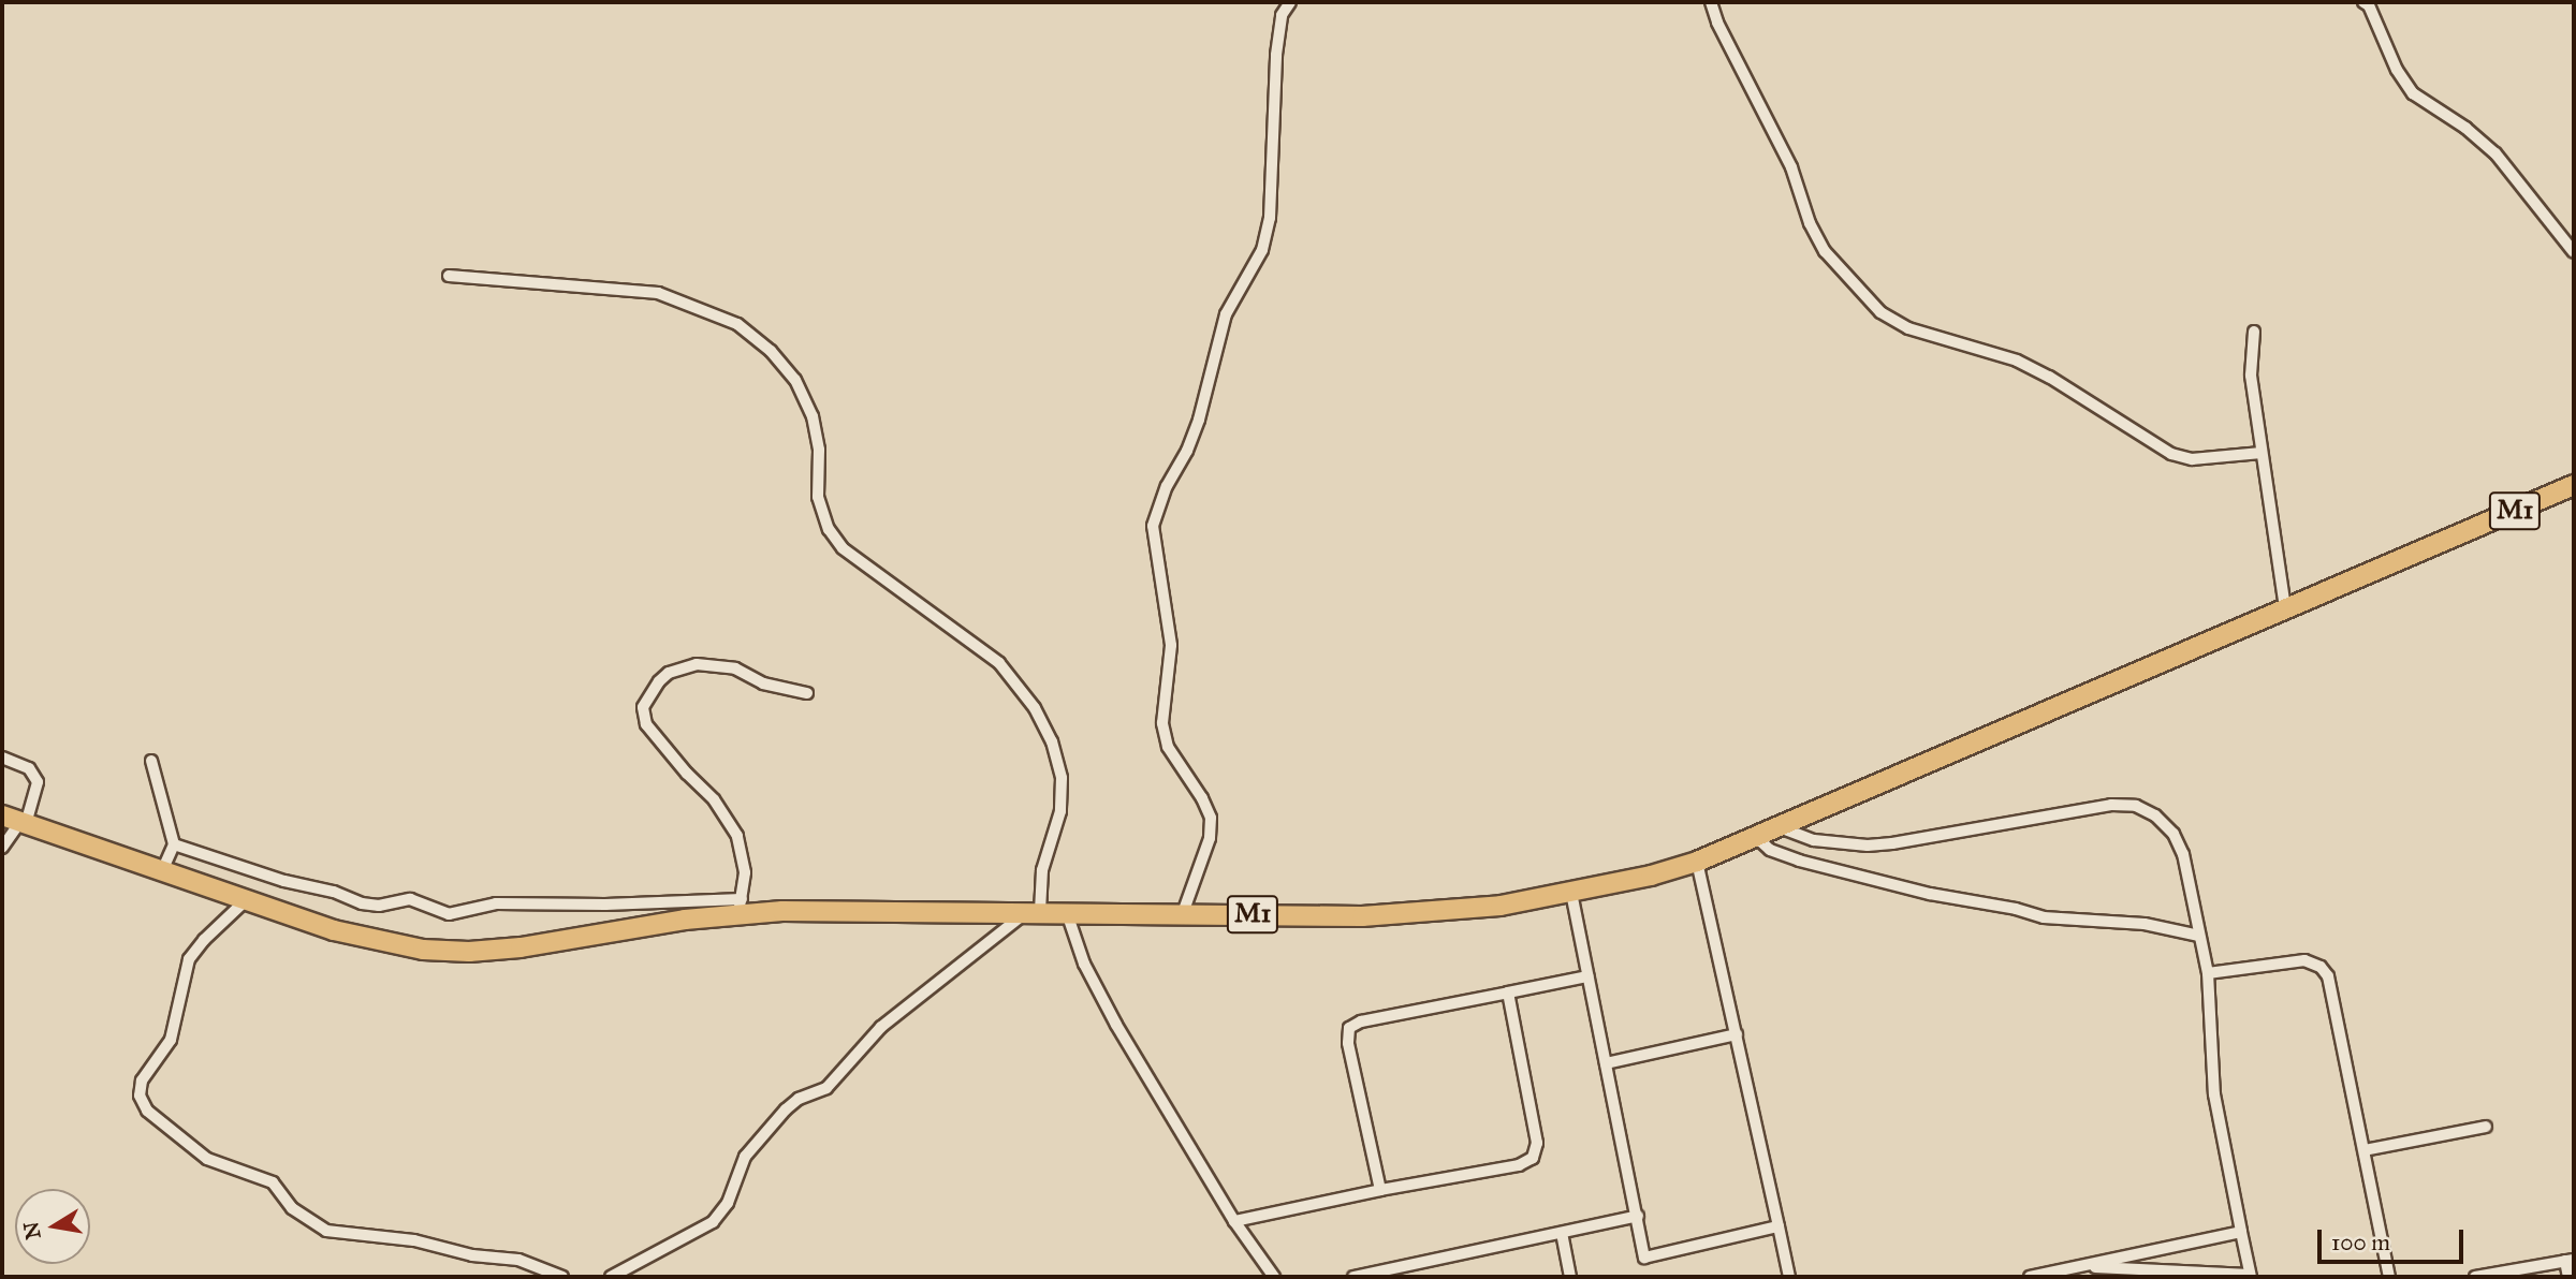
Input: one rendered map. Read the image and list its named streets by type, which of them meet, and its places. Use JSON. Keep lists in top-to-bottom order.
{
  "streets": {
    "highway": ["M1"]
  },
  "scale_bar": "100 m",
  "north": "left"
}
